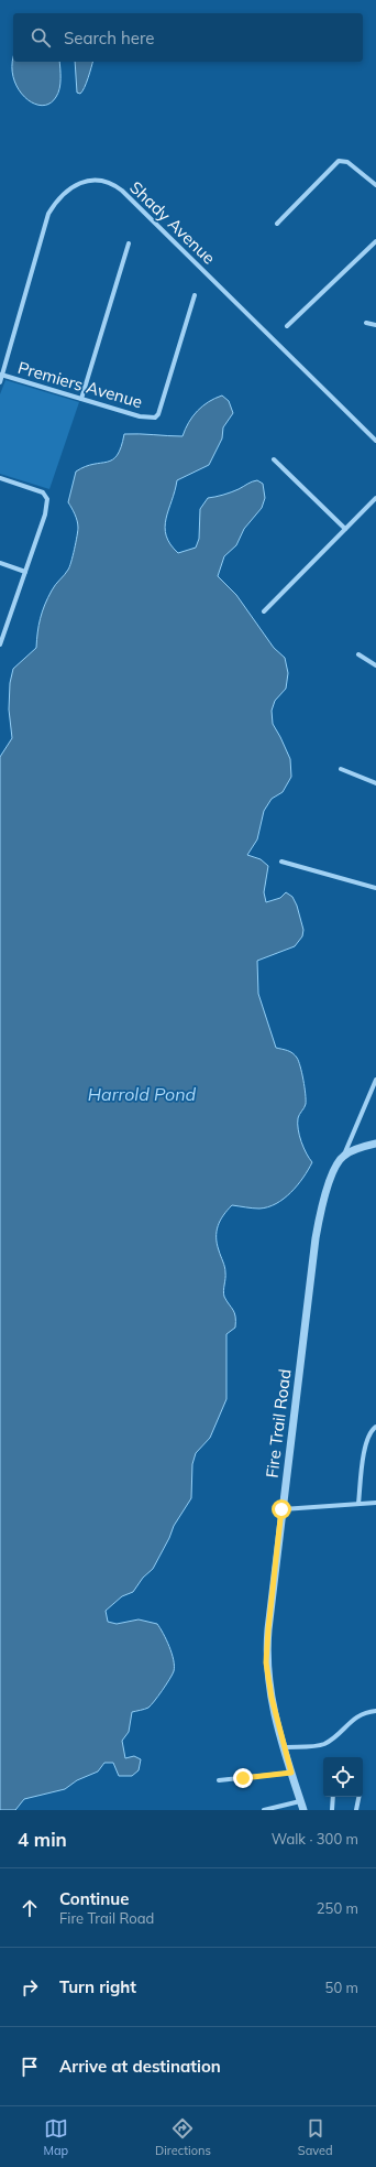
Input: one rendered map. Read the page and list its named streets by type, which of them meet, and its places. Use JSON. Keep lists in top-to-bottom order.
{
  "streets": {
    "street": ["Shady Avenue", "Premiers Avenue", "Fire Trail Road"]
  },
  "crossings": [
    ["Shady Avenue", "Premiers Avenue"]
  ],
  "water": ["Harrold Pond"],
  "page": {
    "search": "Search here",
    "heading": ["4 min", "Walk · 300 m"],
    "list": [
      ["Continue", "Fire Trail Road", "250 m"],
      ["Turn right", "50 m"],
      "Arrive at destination"
    ],
    "nav": ["Map", "Directions", "Saved"]
  }
}
